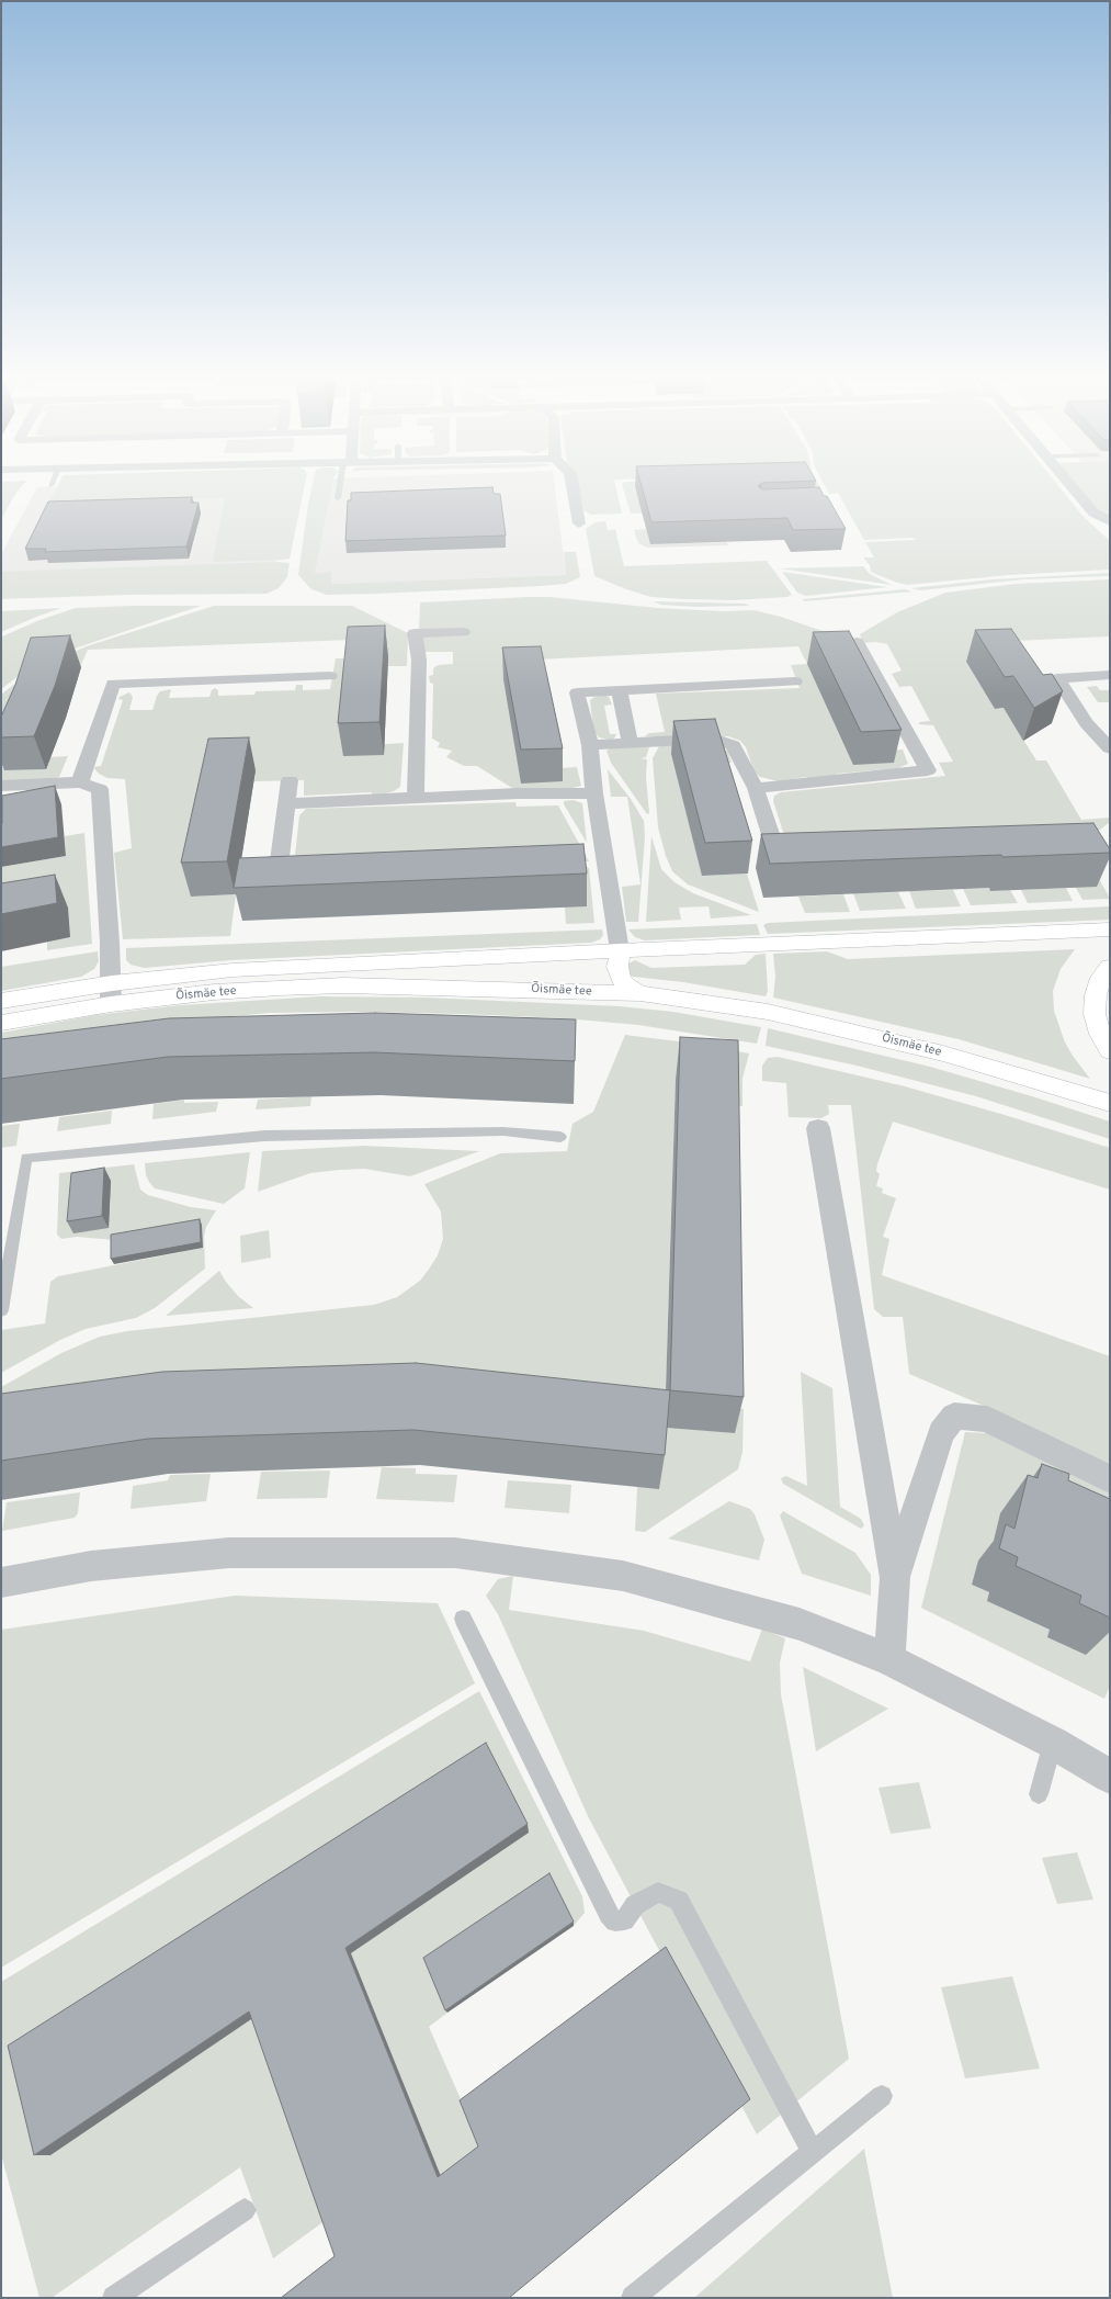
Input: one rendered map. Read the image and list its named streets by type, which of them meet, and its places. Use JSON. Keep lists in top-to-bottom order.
{
  "streets": {
    "main road": ["Õismäe tee"]
  }
}
